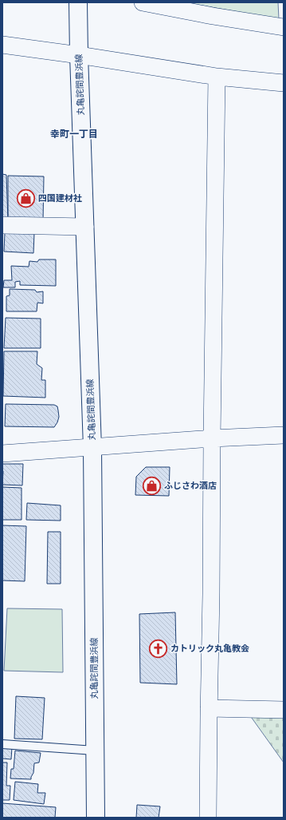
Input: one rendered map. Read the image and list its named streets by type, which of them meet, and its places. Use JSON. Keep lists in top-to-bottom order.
{
  "streets": {
    "main road": ["丸亀詫間豊浜線"]
  },
  "districts": ["幸町一丁目"],
  "places": {
    "shop": ["四国建材社", "ふじさわ酒店"],
    "church": ["カトリック丸亀教会"]
  }
}
